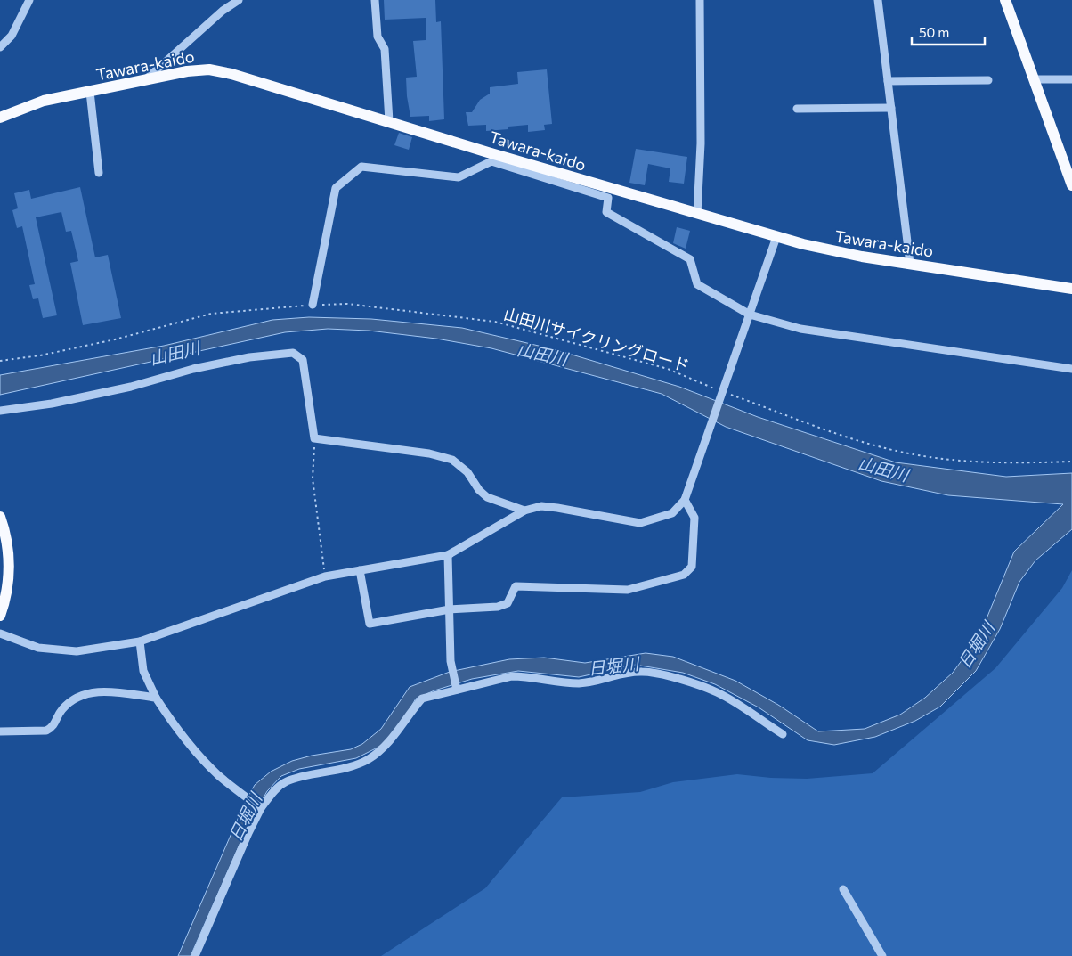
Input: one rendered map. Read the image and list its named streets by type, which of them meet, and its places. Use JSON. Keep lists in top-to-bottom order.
{
  "streets": {
    "main road": ["Tawara-kaido"],
    "path": ["山田川サイクリングロード"]
  },
  "water": ["山田川", "日堀川"],
  "scale_bar": "50 m"
}
